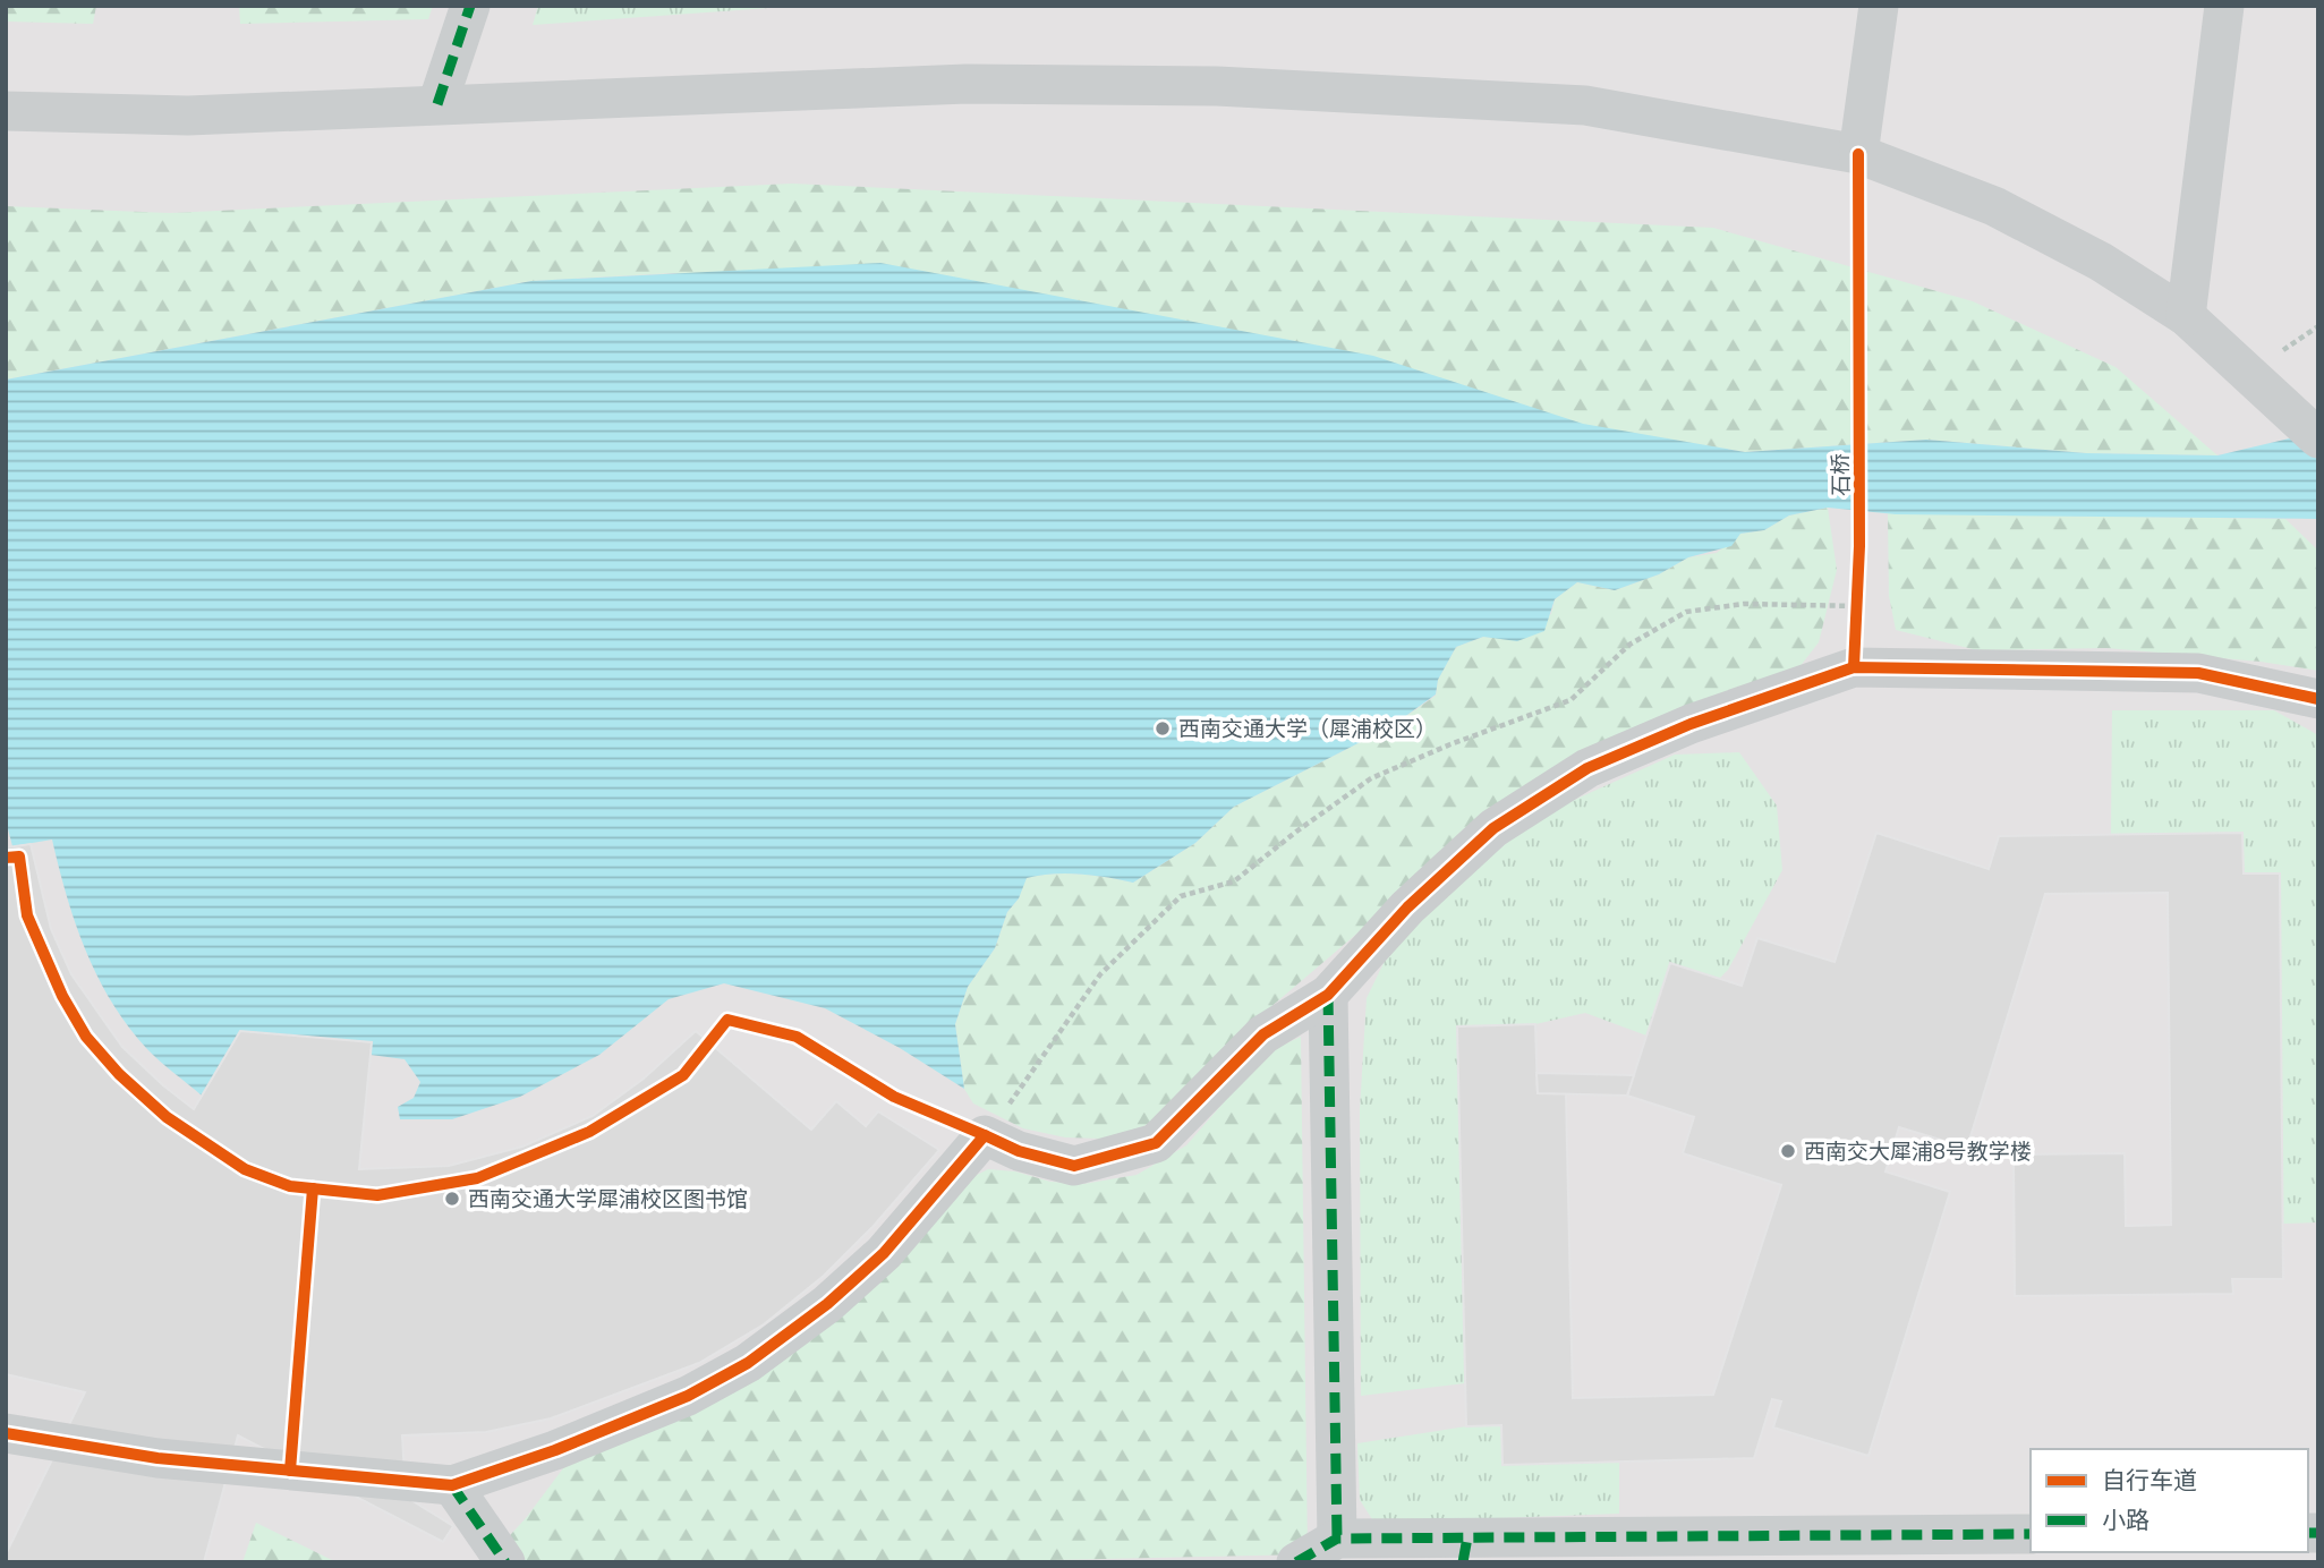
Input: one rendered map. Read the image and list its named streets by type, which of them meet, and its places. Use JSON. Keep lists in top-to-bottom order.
{
  "streets": {
    "cycle path": ["石桥"]
  },
  "places": ["西南交通大学（犀浦校区）", "西南交大犀浦8号教学楼", "西南交通大学犀浦校区图书馆"],
  "legend": ["自行车道", "小路"]
}
